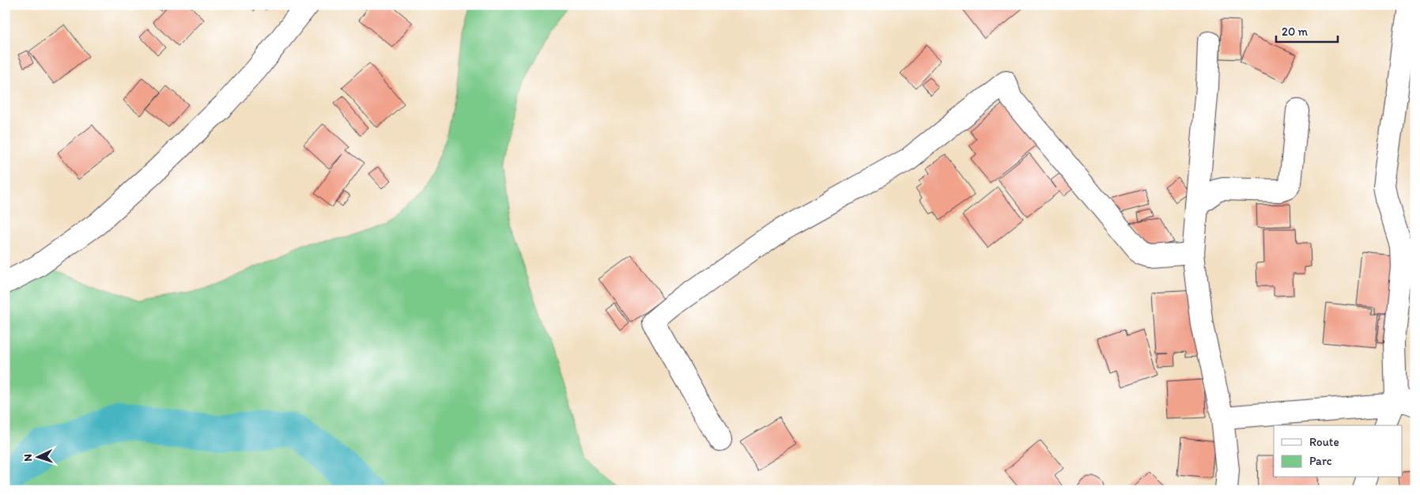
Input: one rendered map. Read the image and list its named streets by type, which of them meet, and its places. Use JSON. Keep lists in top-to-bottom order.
{
  "legend": ["Route", "Parc"],
  "scale_bar": "20 m",
  "north": "left"
}
